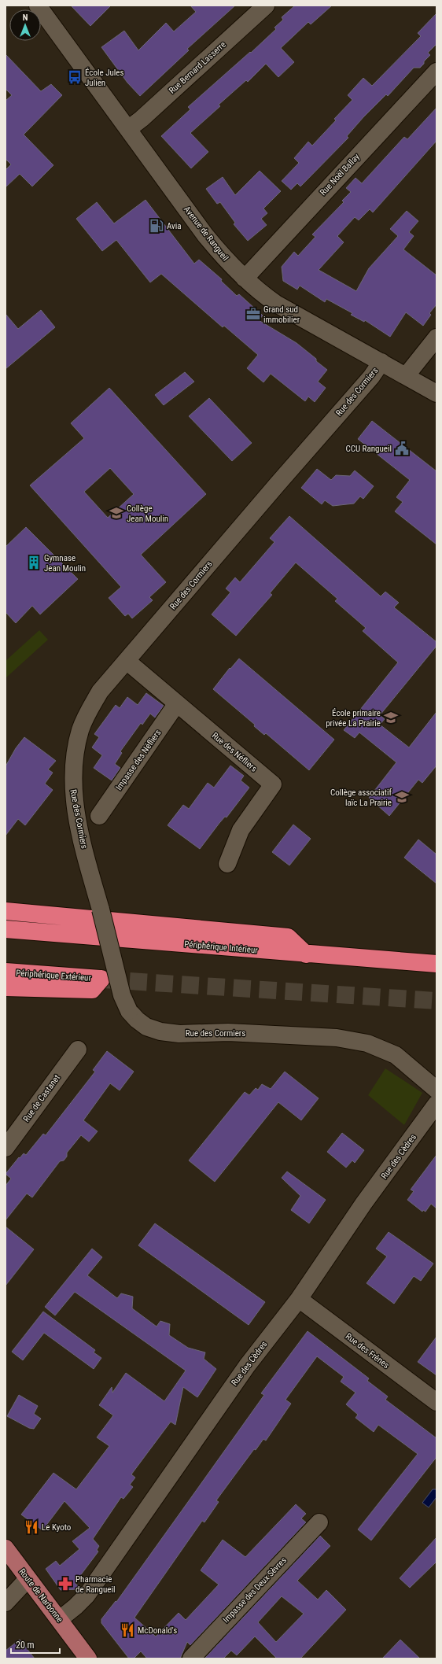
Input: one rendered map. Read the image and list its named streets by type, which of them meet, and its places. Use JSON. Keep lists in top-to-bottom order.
{
  "streets": {
    "highway": ["Périphérique Intérieur", "Périphérique Extérieur"],
    "main road": ["Route de Narbonne"],
    "street": [
      "Rue Bernard Lasserre",
      "Rue Noël Ballay",
      "Avenue de Rangueil",
      "Rue des Cormiers",
      "Rue des Néfliers",
      "Impasse des Néfliers",
      "Rue de Castanet",
      "Rue des Cèdres",
      "Rue des Frênes",
      "Impasse des Deux Sèvres"
    ]
  },
  "crossings": [
    ["Rue Bernard Lasserre", "Avenue de Rangueil"],
    ["Rue Noël Ballay", "Avenue de Rangueil"],
    ["Avenue de Rangueil", "Rue des Cormiers"],
    ["Rue des Cormiers", "Rue des Néfliers"],
    ["Rue des Néfliers", "Impasse des Néfliers"],
    ["Rue des Cèdres", "Rue des Frênes"],
    ["Rue des Cèdres", "Route de Narbonne"]
  ],
  "places": {
    "bus stop": ["École Jules Julien"],
    "fuel station": ["Avia"],
    "office": ["Grand sud immobilier"],
    "public building": ["CCU Rangueil"],
    "school or university": ["Collège Jean Moulin", "École primaire privée La Prairie", "Collège associatif laïc La Prairie"],
    "building": ["Gymnase Jean Moulin"],
    "restaurant": ["Le Kyoto", "McDonald's"],
    "pharmacy": ["Pharmacie de Rangueil"]
  },
  "scale_bar": "20 m",
  "north": "top"
}
